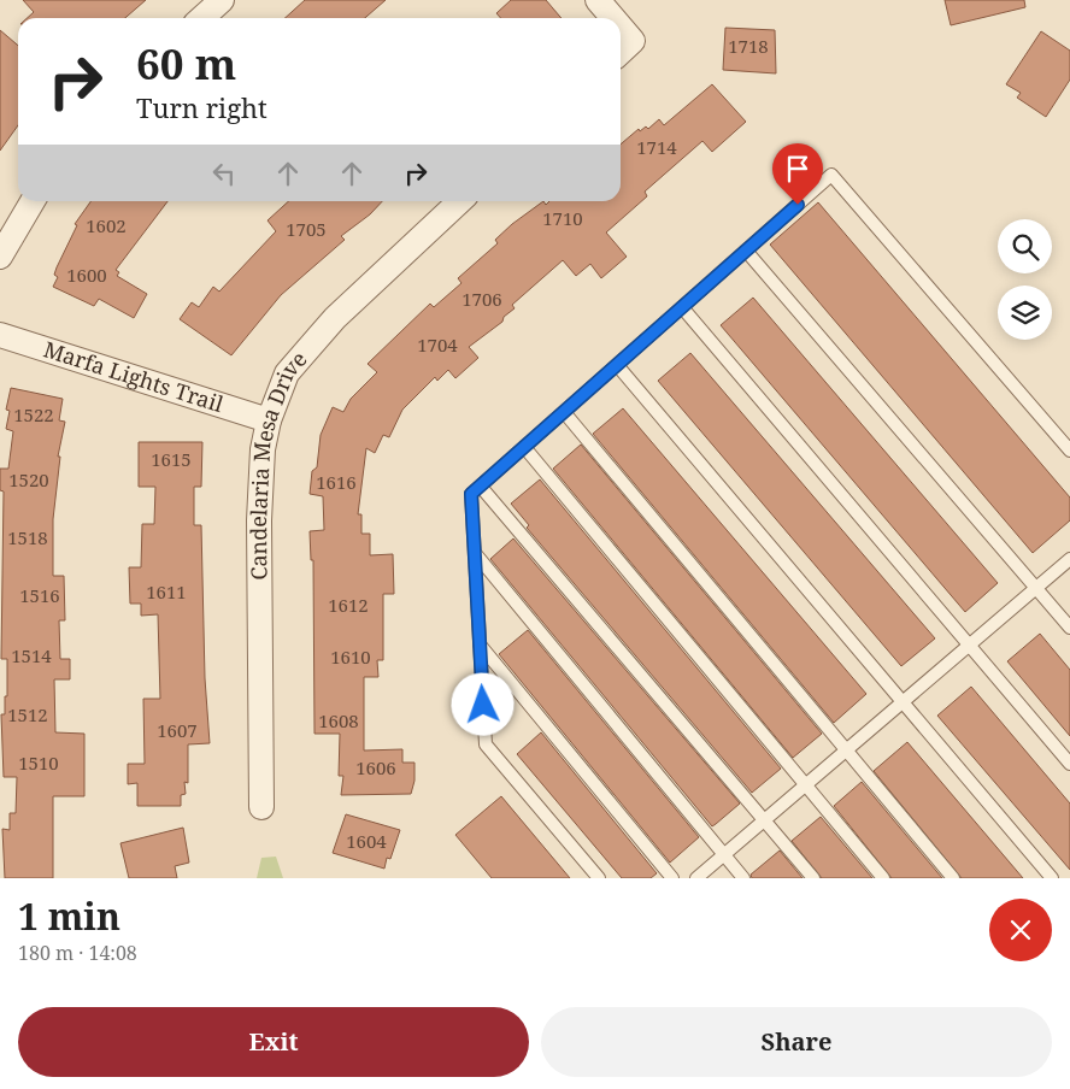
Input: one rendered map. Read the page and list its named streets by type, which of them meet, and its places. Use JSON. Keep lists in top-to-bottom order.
{
  "streets": {
    "street": ["Marfa Lights Trail", "Candelaria Mesa Drive"]
  },
  "crossings": [
    ["Marfa Lights Trail", "Candelaria Mesa Drive"]
  ],
  "house_numbers": [
    "1718",
    "1714",
    "1710",
    "1602",
    "1705",
    "1600",
    "1706",
    "1704",
    "1522",
    "1615",
    "1520",
    "1616",
    "1518",
    "1611",
    "1516",
    "1612",
    "1514",
    "1610",
    "1512",
    "1608",
    "1607",
    "1510",
    "1606",
    "1604"
  ],
  "page": {
    "turn": ["60 m", "Turn right"],
    "heading": ["1 min", "180 m · 14:08"],
    "buttons": ["Exit", "Share"]
  }
}
